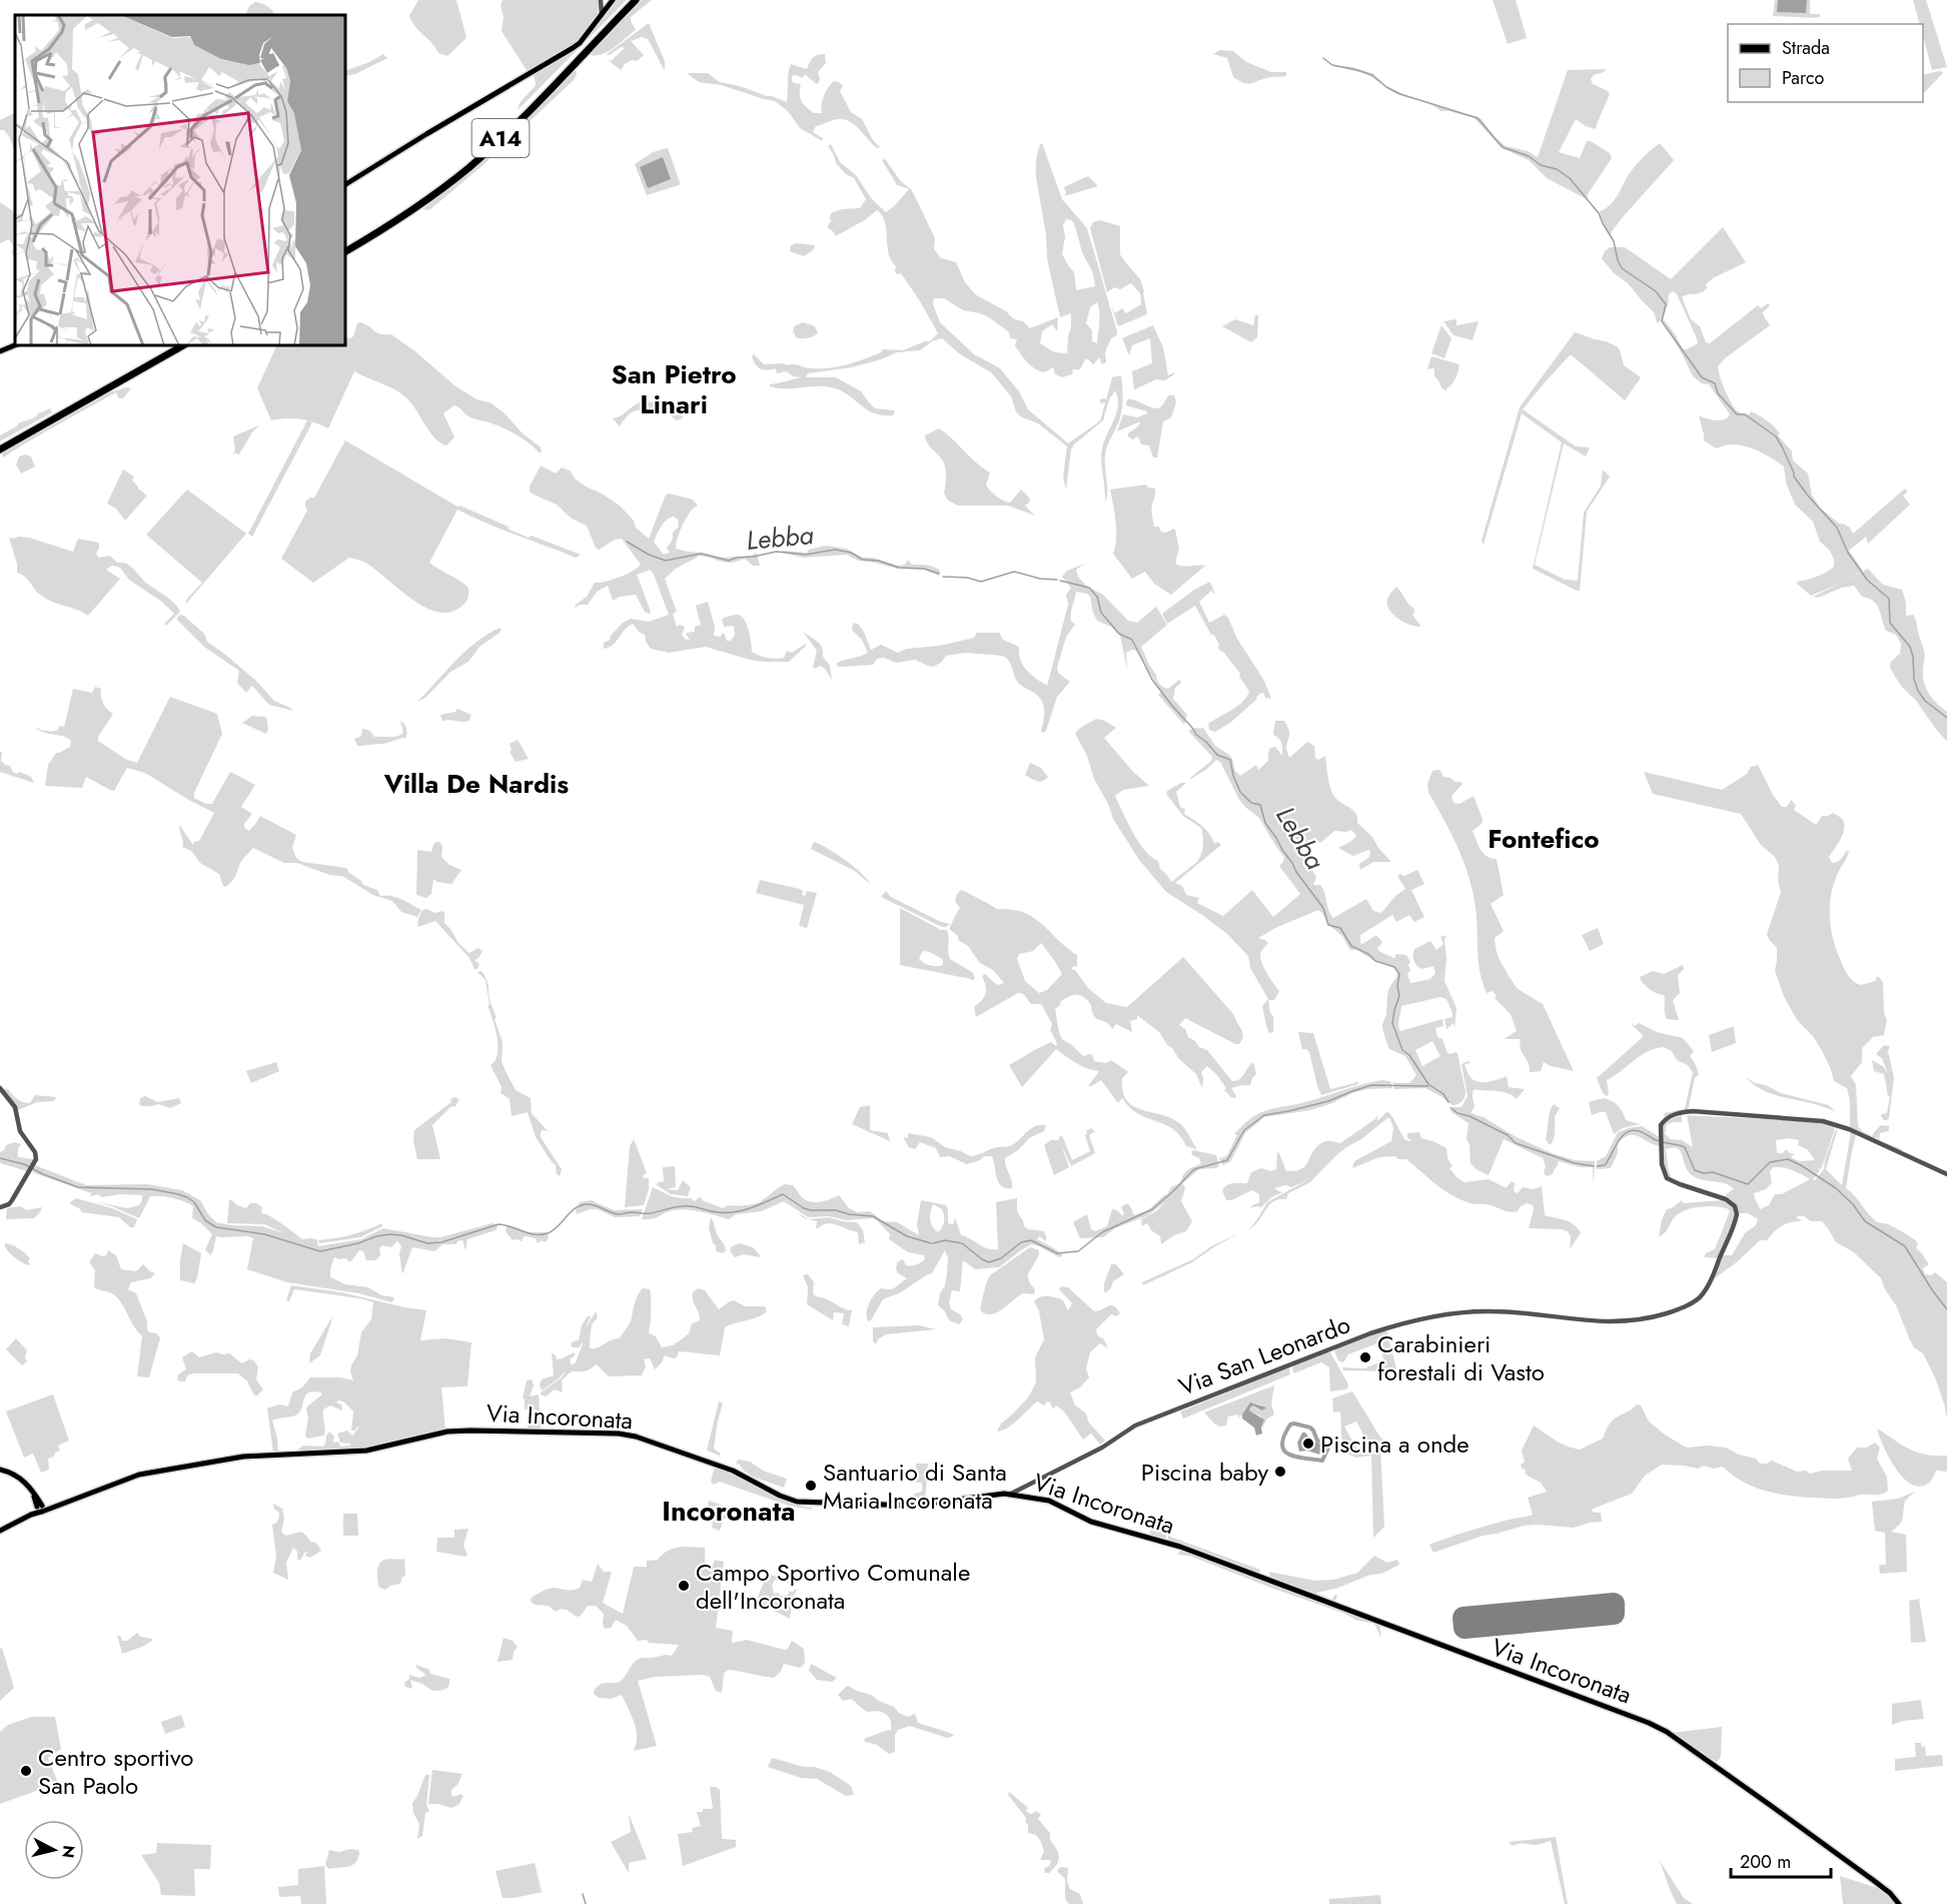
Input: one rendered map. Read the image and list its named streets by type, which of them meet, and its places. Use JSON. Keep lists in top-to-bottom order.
{
  "streets": {
    "highway": ["A14"],
    "main road": ["Via Incoronata"],
    "street": ["Via San Leonardo"]
  },
  "crossings": [
    ["Via San Leonardo", "Via Incoronata"]
  ],
  "districts": [
    "San Pietro Linari",
    "Villa De Nardis",
    "Fontefico",
    "Incoronata"
  ],
  "water": ["Lebba"],
  "places": [
    "Carabinieri forestali di Vasto",
    "Piscina a onde",
    "Piscina baby",
    "Santuario di Santa Maria Incoronata",
    "Campo Sportivo Comunale dell'Incoronata",
    "Centro sportivo San Paolo"
  ],
  "legend": ["Strada", "Parco"],
  "scale_bar": "200 m",
  "north": "right"
}
